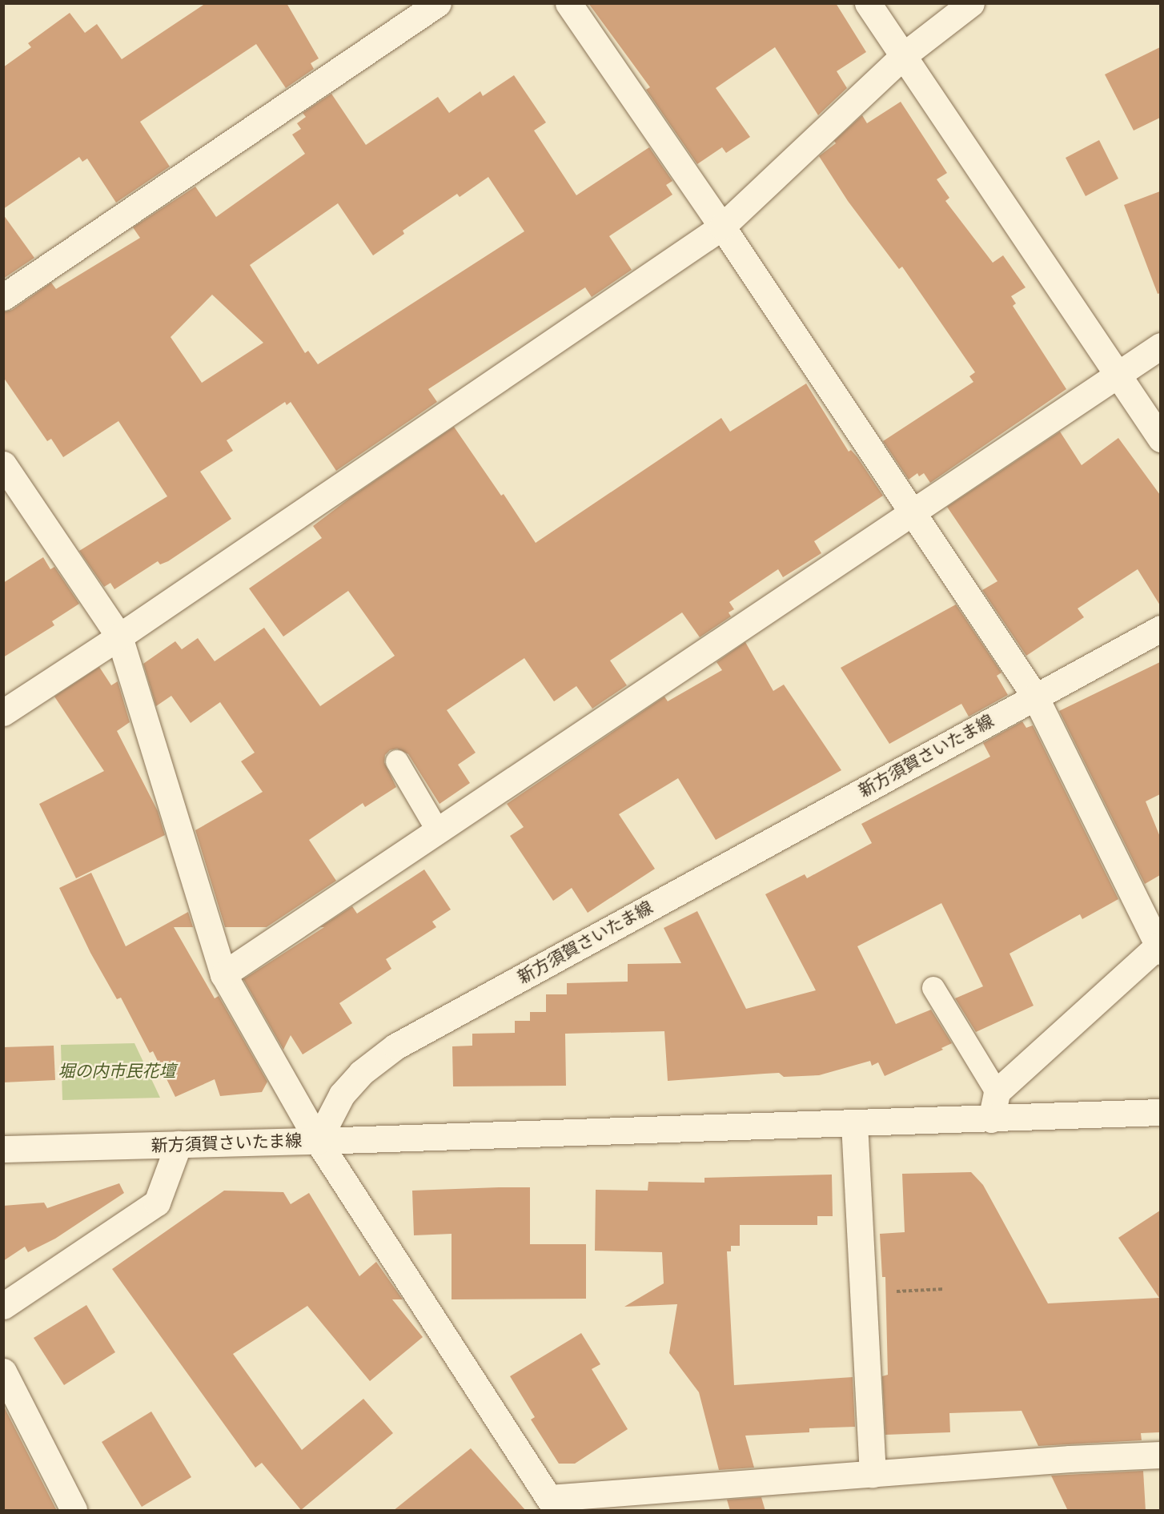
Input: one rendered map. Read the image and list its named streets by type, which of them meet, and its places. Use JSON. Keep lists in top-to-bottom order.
{
  "streets": {
    "street": ["新方須賀さいたま線"]
  },
  "parks": ["堀の内市民花壇"]
}
